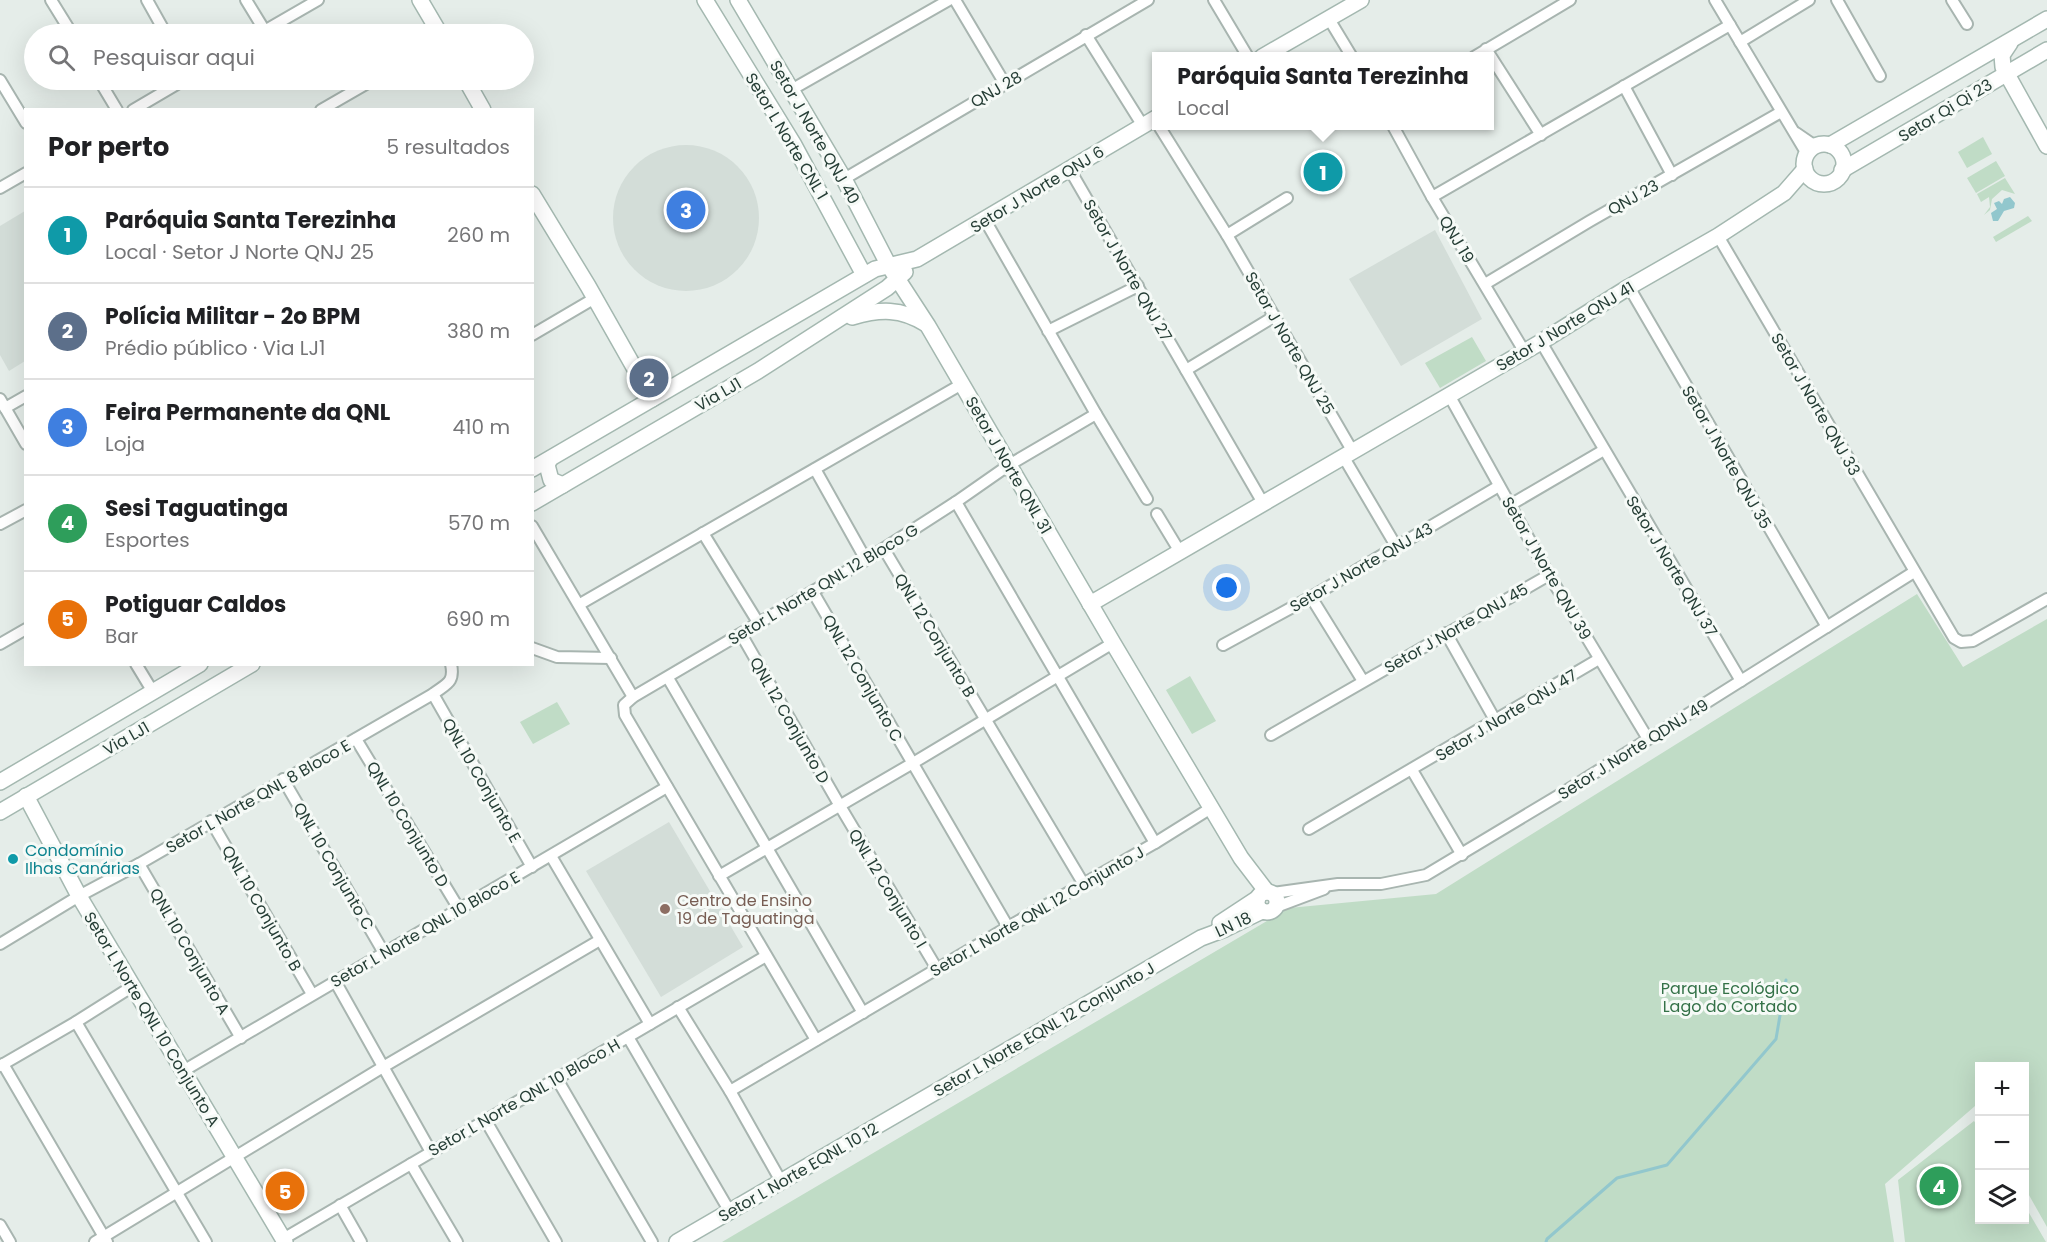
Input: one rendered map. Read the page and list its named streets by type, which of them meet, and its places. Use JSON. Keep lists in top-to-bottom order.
{
  "streets": {
    "street": [
      "QNJ 28",
      "Setor Qi Qi 23",
      "Setor J Norte QNJ 40",
      "Setor L Norte CNL 1",
      "Setor J Norte QNJ 6",
      "QNJ 23",
      "QNJ 19",
      "Setor J Norte QNJ 27",
      "Setor J Norte QNJ 41",
      "Setor J Norte QNJ 25",
      "Via LJ1",
      "Setor J Norte QNJ 33",
      "Setor J Norte QNJ 35",
      "Setor J Norte QNL 31",
      "Setor J Norte QNJ 37",
      "Setor J Norte QNJ 43",
      "Setor J Norte QNJ 39",
      "Setor L Norte QNL 12 Bloco G",
      "Setor J Norte QNJ 45",
      "QNL 12 Conjunto B",
      "QNL 12 Conjunto C",
      "Setor J Norte QNJ 47",
      "QNL 12 Conjunto D",
      "Setor J Norte QDNJ 49",
      "QNL 10 Conjunto E",
      "Setor L Norte QNL 8 Bloco E",
      "QNL 10 Conjunto D",
      "QNL 10 Conjunto C",
      "QNL 12 Conjunto I",
      "QNL 10 Conjunto B",
      "Setor L Norte QNL 12 Conjunto J",
      "LN 18",
      "Setor L Norte QNL 10 Bloco E",
      "QNL 10 Conjunto A",
      "Setor L Norte QNL 10 Conjunto A",
      "Setor L Norte EQNL 12 Conjunto J",
      "Setor L Norte QNL 10 Bloco H",
      "Setor L Norte EQNL 10 12"
    ]
  },
  "crossings": [
    ["QNJ 28", "Setor J Norte QNJ 40"],
    ["QNJ 28", "Setor J Norte QNJ 25"],
    ["Setor J Norte QNJ 40", "Via LJ1"],
    ["Setor J Norte QNJ 40", "Setor J Norte QNL 31"],
    ["Setor L Norte CNL 1", "Via LJ1"],
    ["Setor J Norte QNJ 6", "Setor J Norte QNJ 27"],
    ["Setor J Norte QNJ 6", "Via LJ1"],
    ["QNJ 23", "QNJ 19"],
    ["QNJ 19", "Setor J Norte QNJ 41"],
    ["Setor J Norte QNJ 27", "Setor J Norte QNJ 41"],
    ["Setor J Norte QNJ 41", "Setor J Norte QNJ 25"],
    ["Setor J Norte QNJ 41", "Setor J Norte QNJ 33"],
    ["Setor J Norte QNJ 41", "Setor J Norte QNJ 35"],
    ["Setor J Norte QNJ 41", "Setor J Norte QNL 31"],
    ["Setor J Norte QNJ 41", "Setor J Norte QNJ 37"],
    ["Setor J Norte QNJ 41", "Setor J Norte QNJ 39"],
    ["Via LJ1", "Setor J Norte QNL 31"],
    ["Via LJ1", "Setor L Norte QNL 10 Conjunto A"],
    ["Setor J Norte QNJ 33", "Setor J Norte QDNJ 49"],
    ["Setor J Norte QNJ 35", "Setor J Norte QDNJ 49"],
    ["Setor J Norte QNL 31", "Setor L Norte QNL 12 Bloco G"],
    ["Setor J Norte QNL 31", "Setor J Norte QDNJ 49"],
    ["Setor J Norte QNL 31", "Setor L Norte QNL 12 Conjunto J"],
    ["Setor J Norte QNL 31", "LN 18"],
    ["Setor J Norte QNJ 37", "Setor J Norte QDNJ 49"],
    ["Setor J Norte QNJ 43", "Setor J Norte QNJ 39"],
    ["Setor J Norte QNJ 39", "Setor J Norte QNJ 45"],
    ["Setor J Norte QNJ 39", "Setor J Norte QNJ 47"],
    ["Setor J Norte QNJ 39", "Setor J Norte QDNJ 49"],
    ["Setor L Norte QNL 12 Bloco G", "QNL 12 Conjunto B"],
    ["Setor L Norte QNL 12 Bloco G", "QNL 12 Conjunto C"],
    ["Setor L Norte QNL 12 Bloco G", "QNL 12 Conjunto D"],
    ["QNL 12 Conjunto B", "Setor L Norte QNL 12 Conjunto J"],
    ["QNL 12 Conjunto C", "Setor L Norte QNL 12 Conjunto J"],
    ["QNL 12 Conjunto D", "QNL 12 Conjunto I"],
    ["Setor J Norte QDNJ 49", "LN 18"],
    ["QNL 10 Conjunto E", "Setor L Norte QNL 8 Bloco E"],
    ["QNL 10 Conjunto E", "Setor L Norte QNL 10 Bloco E"],
    ["Setor L Norte QNL 8 Bloco E", "QNL 10 Conjunto D"],
    ["Setor L Norte QNL 8 Bloco E", "QNL 10 Conjunto C"],
    ["Setor L Norte QNL 8 Bloco E", "QNL 10 Conjunto B"],
    ["Setor L Norte QNL 8 Bloco E", "QNL 10 Conjunto A"],
    ["Setor L Norte QNL 8 Bloco E", "Setor L Norte QNL 10 Conjunto A"],
    ["QNL 10 Conjunto D", "Setor L Norte QNL 10 Bloco E"],
    ["QNL 10 Conjunto C", "Setor L Norte QNL 10 Bloco E"],
    ["QNL 12 Conjunto I", "Setor L Norte QNL 12 Conjunto J"],
    ["QNL 10 Conjunto B", "Setor L Norte QNL 10 Bloco E"],
    ["LN 18", "Setor L Norte EQNL 12 Conjunto J"],
    ["Setor L Norte QNL 10 Bloco E", "QNL 10 Conjunto A"],
    ["Setor L Norte QNL 10 Bloco E", "Setor L Norte QNL 10 Conjunto A"],
    ["Setor L Norte QNL 10 Conjunto A", "Setor L Norte QNL 10 Bloco H"],
    ["Setor L Norte EQNL 12 Conjunto J", "Setor L Norte EQNL 10 12"]
  ],
  "parks": ["Parque Ecológico Lago do Cortado"],
  "places": ["Condomínio Ilhas Canárias", "Centro de Ensino 19 de Taguatinga"],
  "page": {
    "search": "Pesquisar aqui",
    "popup": ["Paróquia Santa Terezinha", "Local"],
    "heading": ["Por perto", "5 resultados"],
    "pins": [
      "1",
      "3",
      "2",
      "4",
      "5"
    ],
    "list": [
      {
        "mark": "1",
        "name": "Paróquia Santa Terezinha",
        "note": "Local · Setor J Norte QNJ 25",
        "value": "260 m"
      },
      {
        "mark": "2",
        "name": "Polícia Militar - 2o BPM",
        "note": "Prédio público · Via LJ1",
        "value": "380 m"
      },
      {
        "mark": "3",
        "name": "Feira Permanente da QNL",
        "note": "Loja",
        "value": "410 m"
      },
      {
        "mark": "4",
        "name": "Sesi Taguatinga",
        "note": "Esportes",
        "value": "570 m"
      },
      {
        "mark": "5",
        "name": "Potiguar Caldos",
        "note": "Bar",
        "value": "690 m"
      }
    ],
    "map_buttons": ["+", "−"]
  }
}
